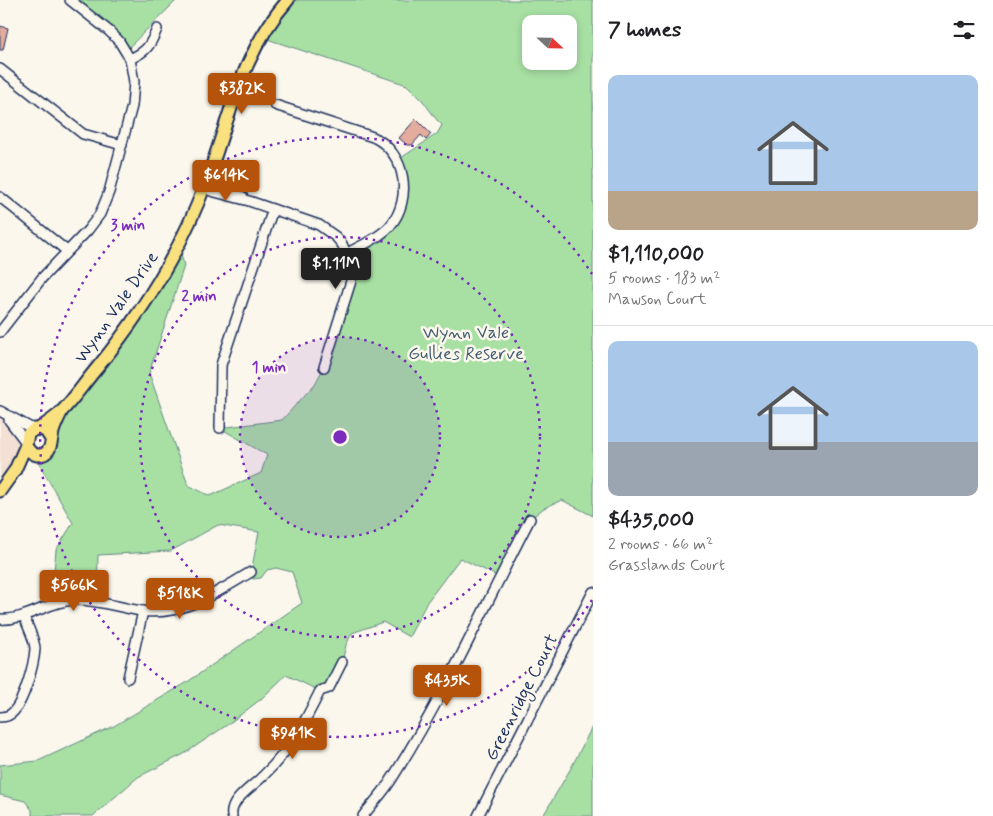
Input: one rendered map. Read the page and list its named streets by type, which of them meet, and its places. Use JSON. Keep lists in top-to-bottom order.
{
  "streets": {
    "main road": ["Wynn Vale Drive"],
    "street": ["Greenridge Court"]
  },
  "parks": ["Wynn Vale Gullies Reserve"],
  "north": "right",
  "page": {
    "heading": "7 homes",
    "list": [
      {
        "name": "$1,110,000",
        "note": "5 rooms · 183 m² · Mawson Court"
      },
      {
        "name": "$435,000",
        "note": "2 rooms · 66 m² · Grasslands Court"
      }
    ],
    "price": [
      "$382K",
      "$614K",
      "$1.11M",
      "$566K",
      "$518K",
      "$435K",
      "$941K"
    ]
  },
  "rings": ["3 min", "2 min", "1 min"]
}
